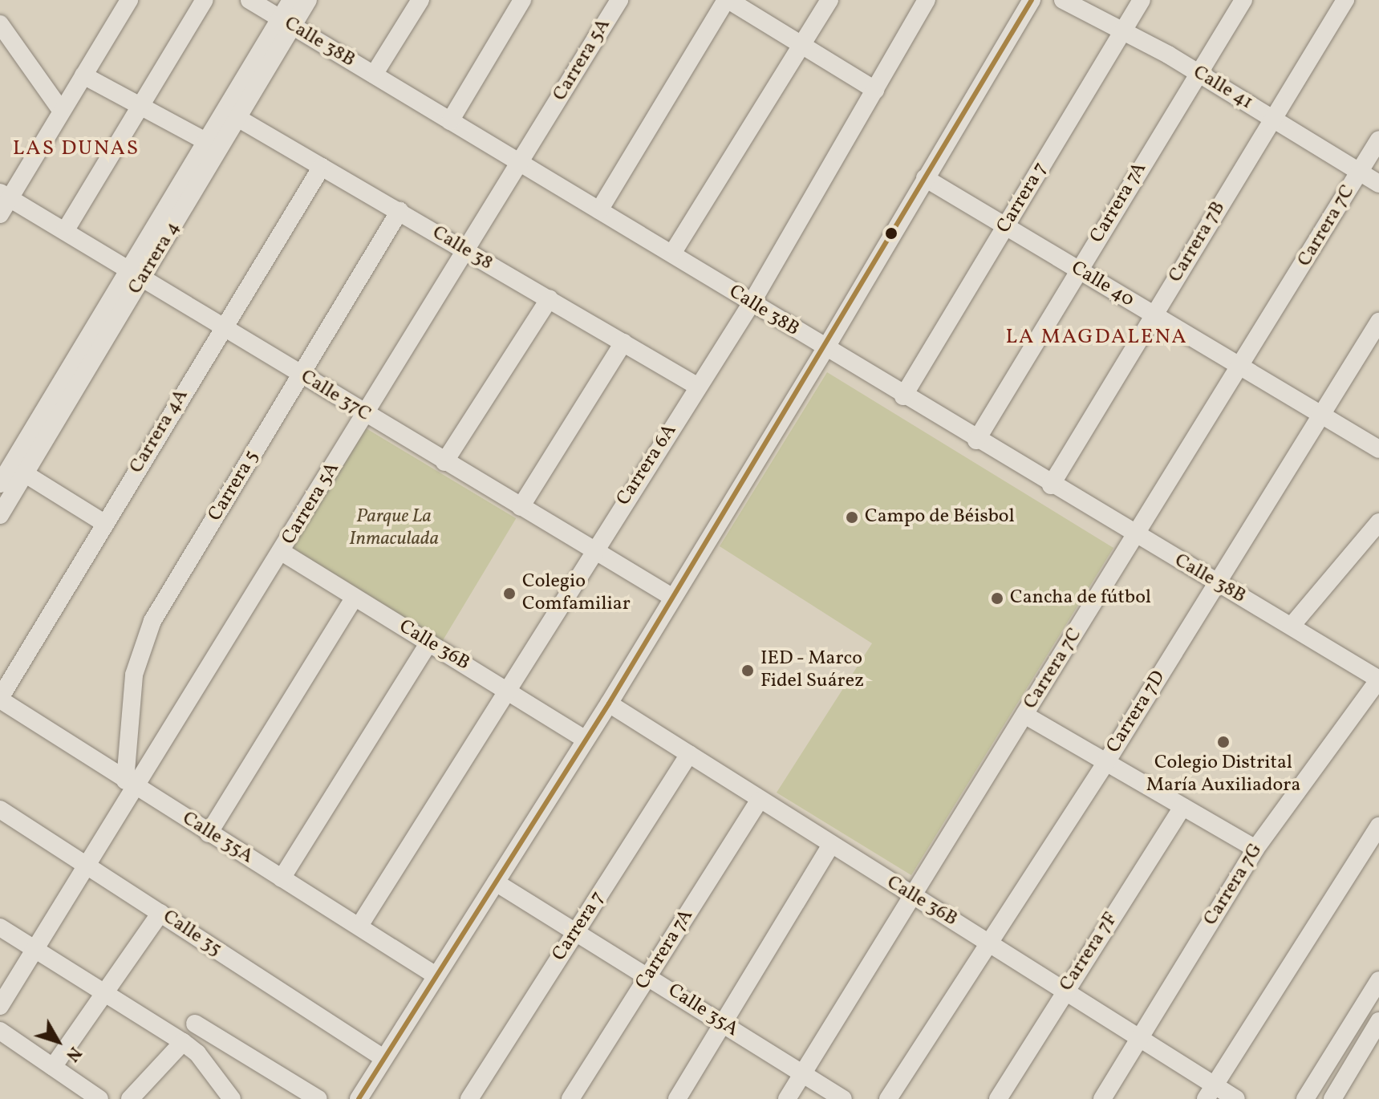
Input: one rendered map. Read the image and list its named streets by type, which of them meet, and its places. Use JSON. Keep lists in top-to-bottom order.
{
  "streets": {
    "street": [
      "Calle 38B",
      "Carrera 5A",
      "Calle 41",
      "Carrera 7",
      "Carrera 7A",
      "Carrera 7C",
      "Carrera 7B",
      "Calle 38",
      "Carrera 4",
      "Calle 40",
      "Calle 37C",
      "Carrera 4A",
      "Carrera 6A",
      "Carrera 5",
      "Calle 36B",
      "Carrera 7D",
      "Calle 35A",
      "Carrera 7G",
      "Calle 35",
      "Carrera 7F"
    ]
  },
  "crossings": [
    ["Calle 38B", "Carrera 5A"],
    ["Calle 38B", "Carrera 7"],
    ["Calle 38B", "Carrera 7A"],
    ["Calle 38B", "Carrera 7C"],
    ["Calle 38B", "Carrera 7B"],
    ["Calle 38B", "Carrera 4"],
    ["Calle 38B", "Carrera 6A"],
    ["Calle 38B", "Carrera 7D"],
    ["Calle 38B", "Carrera 7G"],
    ["Carrera 5A", "Calle 38"],
    ["Carrera 5A", "Calle 37C"],
    ["Carrera 5A", "Carrera 5"],
    ["Carrera 5A", "Calle 36B"],
    ["Carrera 5A", "Calle 35A"],
    ["Carrera 5A", "Calle 35"],
    ["Calle 41", "Carrera 7"],
    ["Calle 41", "Carrera 7A"],
    ["Calle 41", "Carrera 7C"],
    ["Calle 41", "Carrera 7B"],
    ["Carrera 7", "Calle 40"],
    ["Carrera 7", "Calle 36B"],
    ["Carrera 7", "Calle 35A"],
    ["Carrera 7A", "Calle 40"],
    ["Carrera 7A", "Calle 36B"],
    ["Carrera 7A", "Calle 35A"],
    ["Carrera 7C", "Calle 40"],
    ["Carrera 7C", "Calle 36B"],
    ["Carrera 7C", "Calle 35A"],
    ["Carrera 7B", "Calle 40"],
    ["Calle 38", "Carrera 4"],
    ["Calle 38", "Carrera 4A"],
    ["Calle 38", "Carrera 6A"],
    ["Calle 38", "Carrera 5"],
    ["Carrera 4", "Calle 37C"],
    ["Calle 40", "Carrera 7D"],
    ["Calle 37C", "Carrera 4A"],
    ["Calle 37C", "Carrera 6A"],
    ["Calle 37C", "Carrera 5"],
    ["Carrera 4A", "Calle 35A"],
    ["Carrera 6A", "Calle 36B"],
    ["Carrera 6A", "Calle 35A"],
    ["Carrera 5", "Calle 35A"],
    ["Calle 36B", "Carrera 7D"],
    ["Calle 36B", "Carrera 7G"],
    ["Calle 36B", "Carrera 7F"]
  ],
  "districts": ["LAS DUNAS", "LA MAGDALENA"],
  "parks": ["Parque La Inmaculada"],
  "places": [
    "Campo de Béisbol",
    "Colegio Comfamiliar",
    "Cancha de fútbol",
    "IED - Marco Fidel Suárez",
    "Colegio Distrital María Auxiliadora"
  ],
  "north": "bottom right"
}
